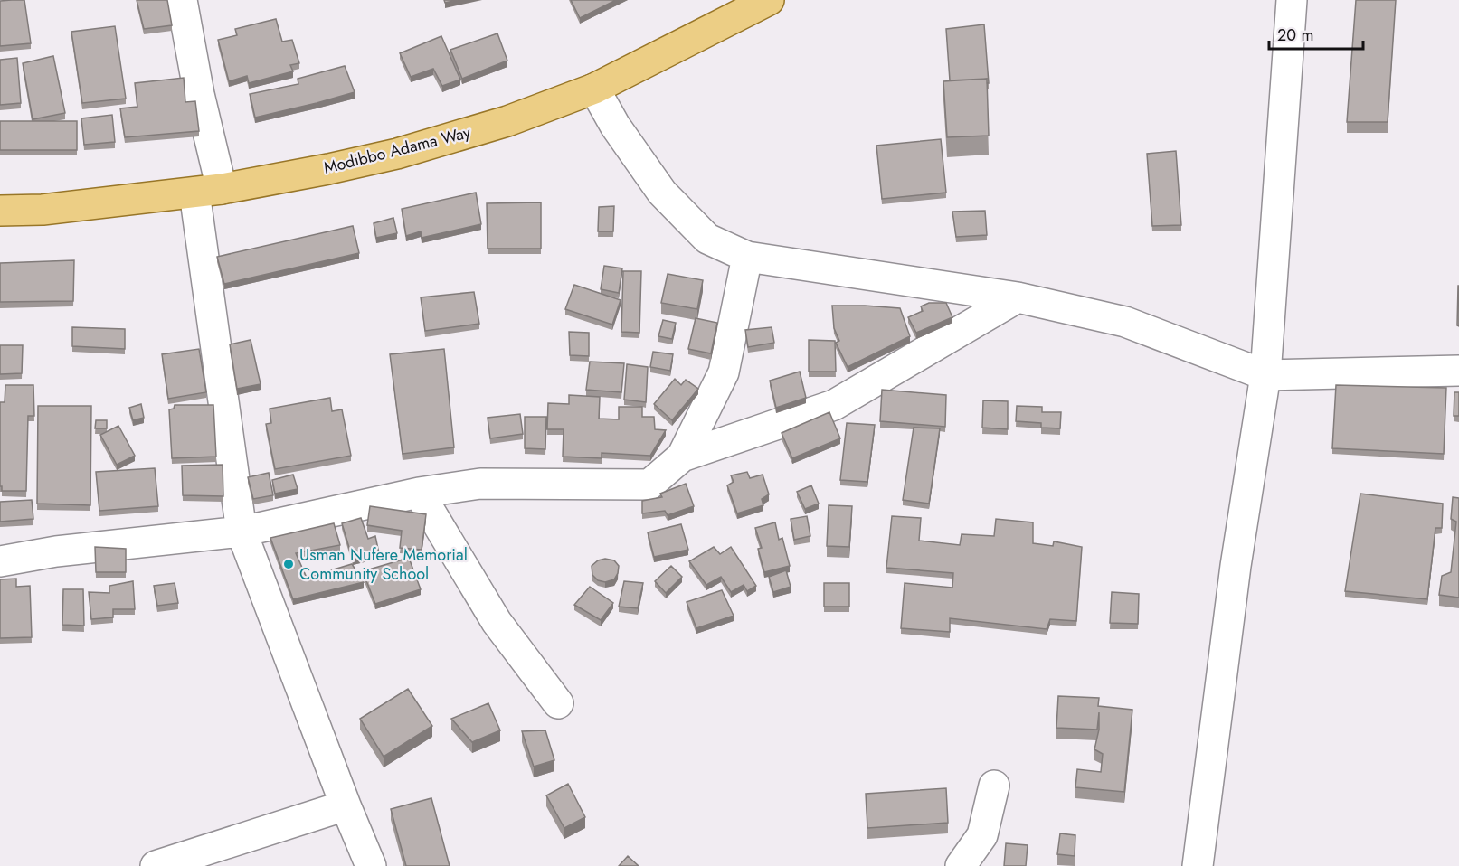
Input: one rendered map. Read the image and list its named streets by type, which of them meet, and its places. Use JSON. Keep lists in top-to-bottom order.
{
  "streets": {
    "main road": ["Modibbo Adama Way"]
  },
  "places": ["Usman Nufere Memorial Community School"],
  "scale_bar": "20 m"
}
